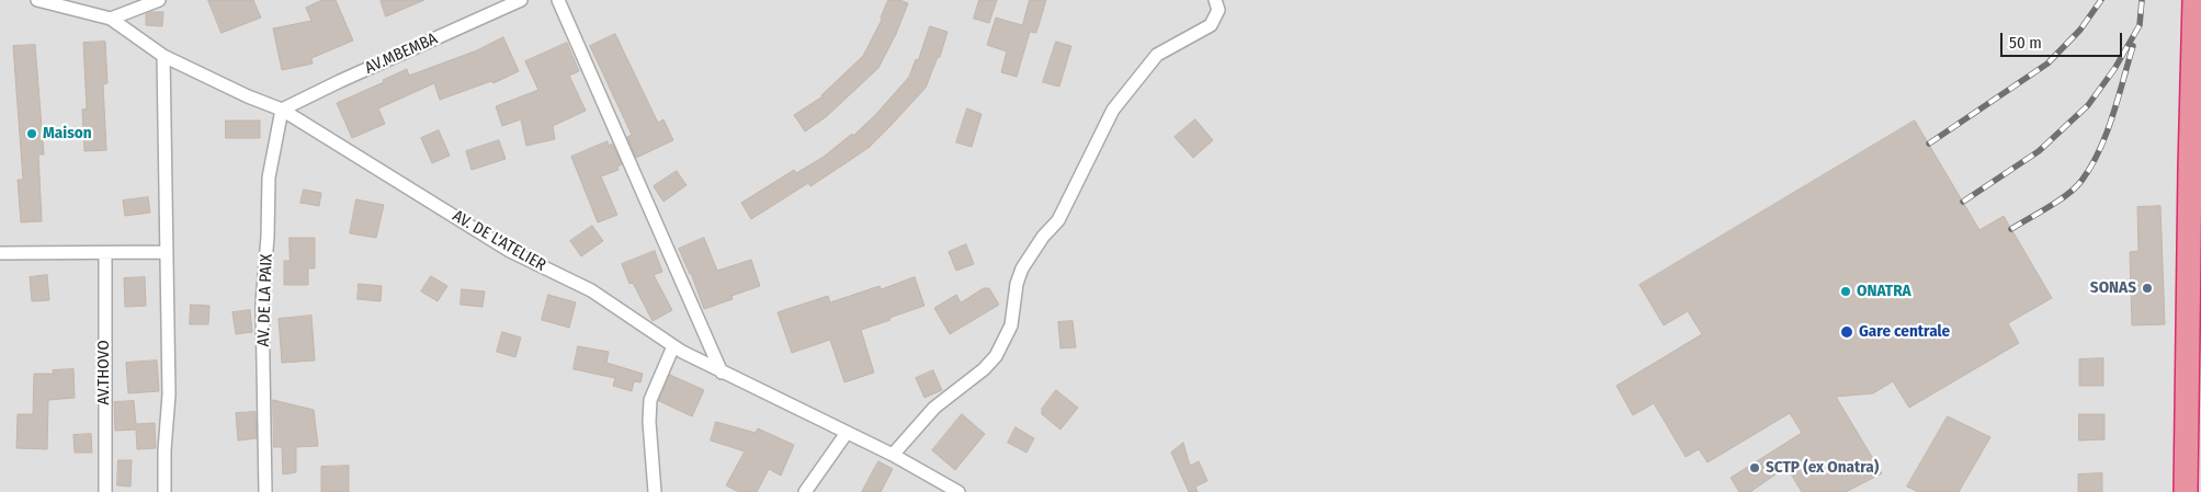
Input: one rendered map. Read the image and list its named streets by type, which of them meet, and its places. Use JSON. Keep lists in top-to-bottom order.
{
  "streets": {
    "street": [
      "AV.MBEMBA",
      "AV. DE L'ATELIER",
      "AV. DE LA PAIX",
      "AV.THOVO"
    ]
  },
  "crossings": [
    ["AV.MBEMBA", "AV. DE L'ATELIER"],
    ["AV.MBEMBA", "AV. DE LA PAIX"],
    ["AV. DE L'ATELIER", "AV. DE LA PAIX"]
  ],
  "places": [
    "Maison",
    "SONAS",
    "ONATRA",
    "Gare centrale",
    "SCTP (ex Onatra)"
  ],
  "scale_bar": "50 m"
}
